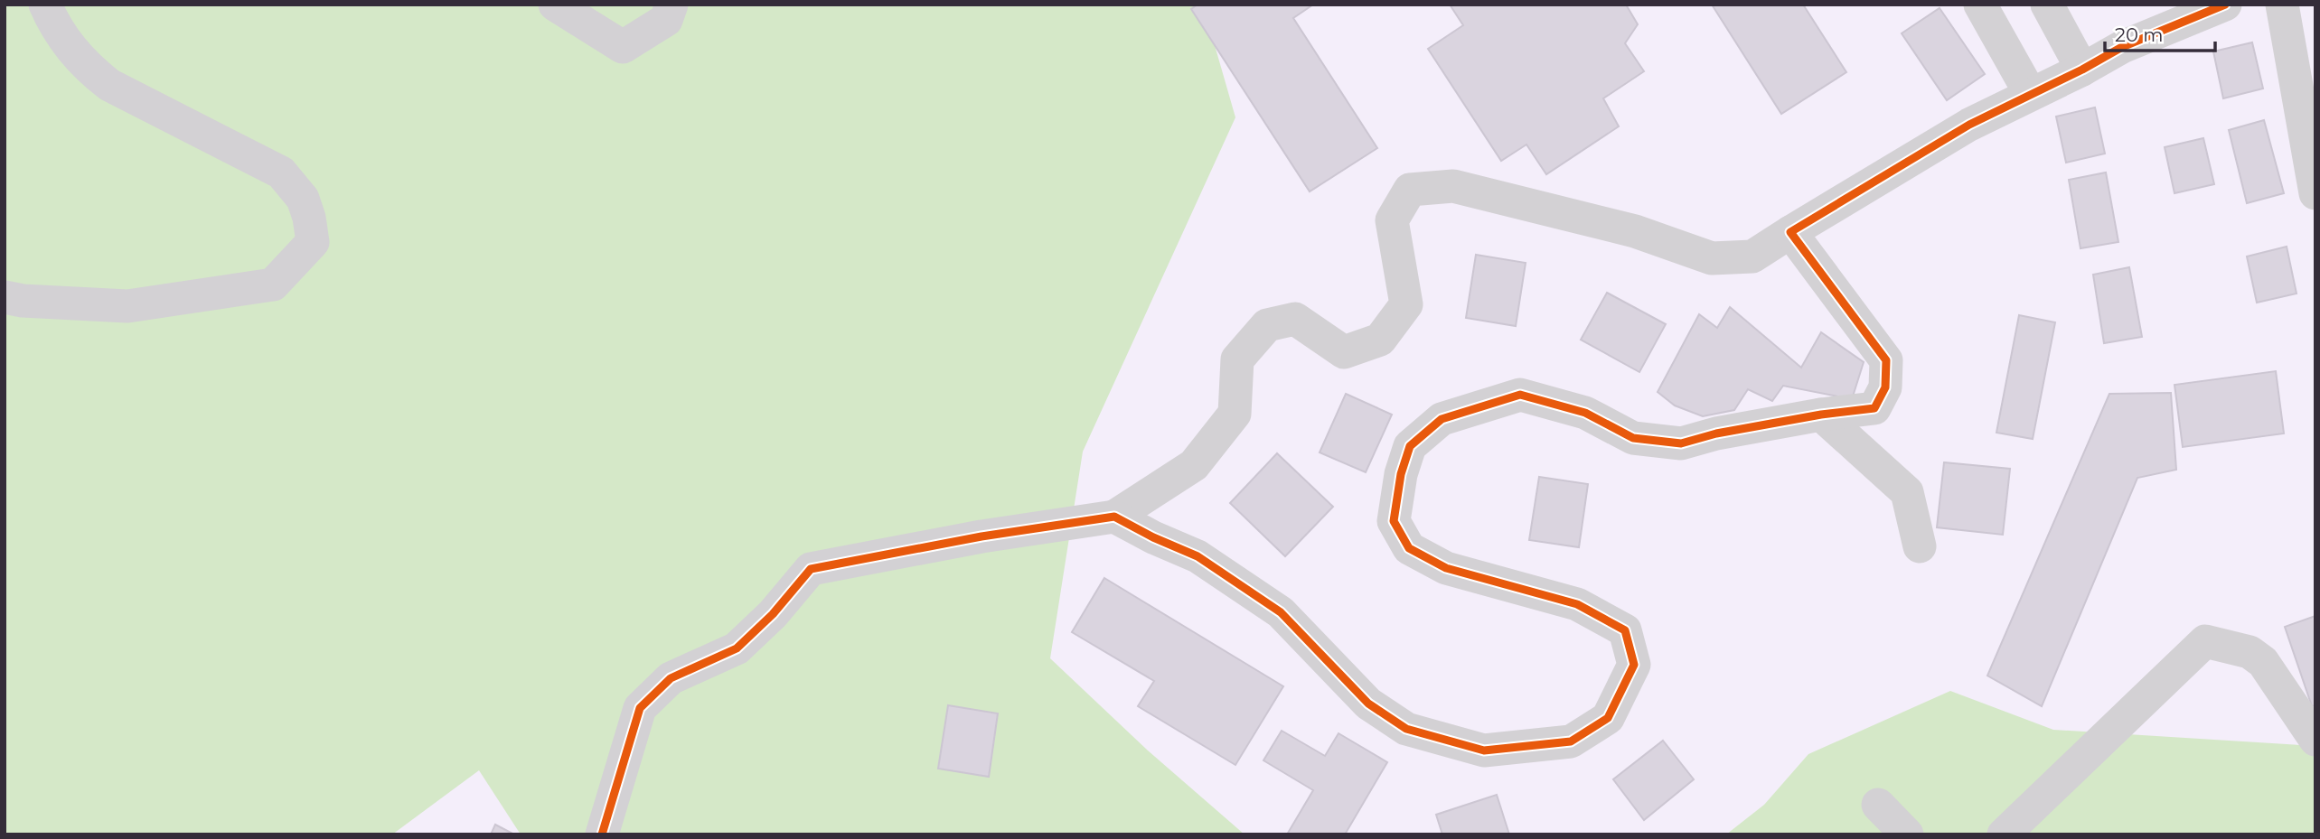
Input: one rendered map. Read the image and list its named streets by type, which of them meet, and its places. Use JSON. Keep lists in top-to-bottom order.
{
  "scale_bar": "20 m"
}
